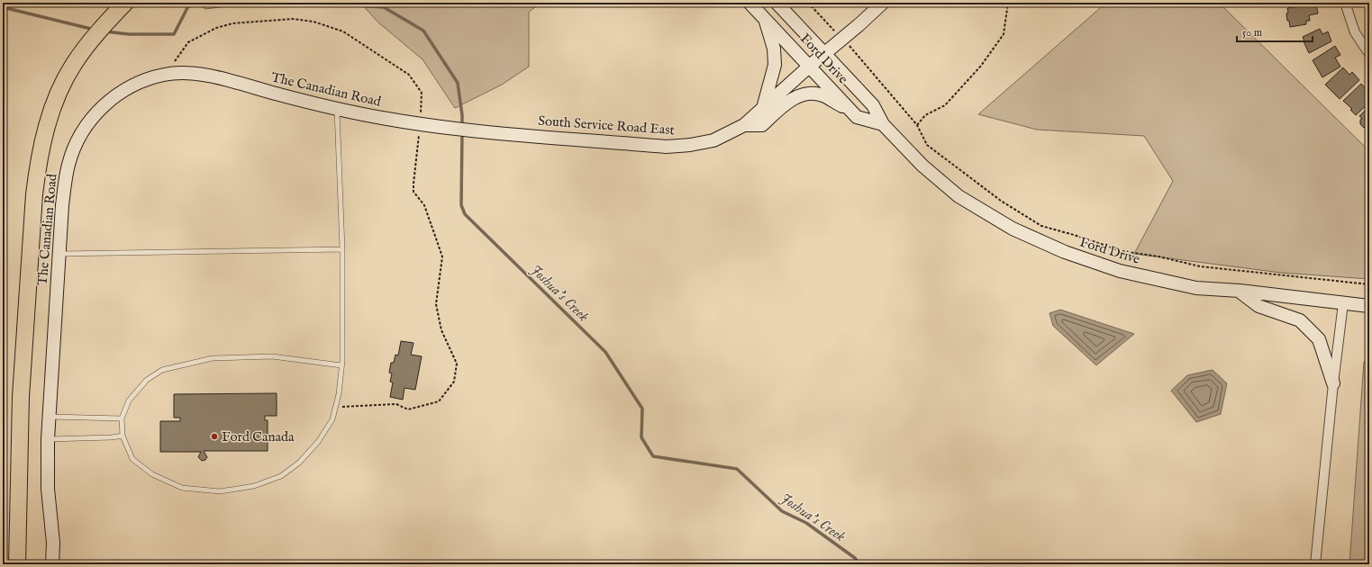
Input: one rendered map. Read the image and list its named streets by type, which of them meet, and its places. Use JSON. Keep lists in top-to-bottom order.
{
  "streets": {
    "street": ["Ford Drive", "The Canadian Road", "South Service Road East"]
  },
  "crossings": [
    ["Ford Drive", "South Service Road East"],
    ["The Canadian Road", "South Service Road East"]
  ],
  "water": ["Joshua's Creek"],
  "places": ["Ford Canada"],
  "scale_bar": "50 m"
}
